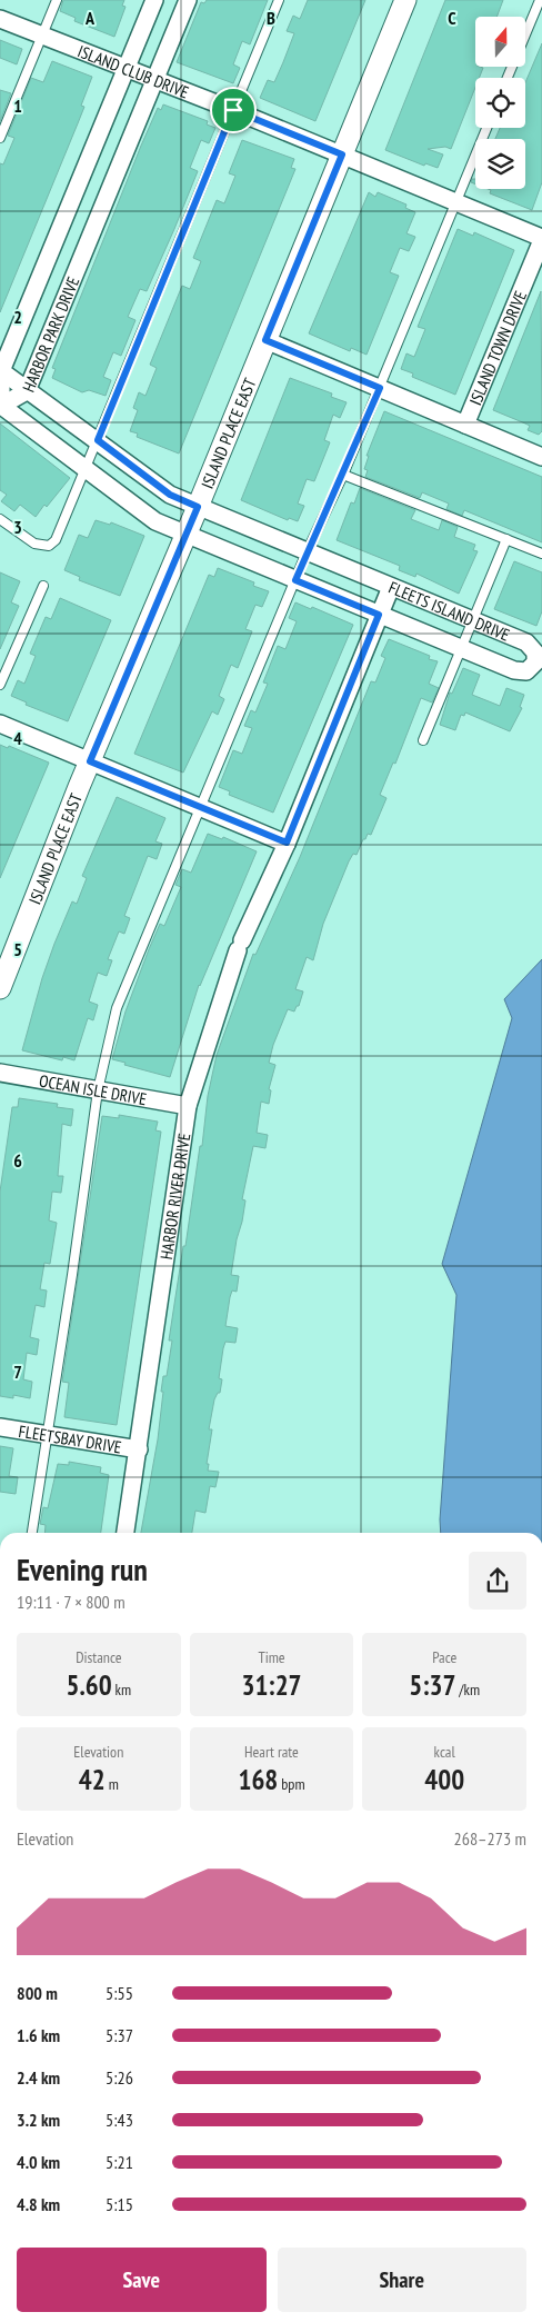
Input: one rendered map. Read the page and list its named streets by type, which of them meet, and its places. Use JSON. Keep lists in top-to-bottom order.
{
  "streets": {
    "street": [
      "ISLAND CLUB DRIVE",
      "HARBOR PARK DRIVE",
      "ISLAND TOWN DRIVE",
      "ISLAND PLACE EAST",
      "FLEETS ISLAND DRIVE",
      "OCEAN ISLE DRIVE",
      "HARBOR RIVER DRIVE",
      "FLEETSBAY DRIVE"
    ]
  },
  "crossings": [
    ["ISLAND CLUB DRIVE", "HARBOR PARK DRIVE"],
    ["ISLAND CLUB DRIVE", "ISLAND TOWN DRIVE"],
    ["ISLAND CLUB DRIVE", "ISLAND PLACE EAST"],
    ["HARBOR PARK DRIVE", "FLEETS ISLAND DRIVE"],
    ["ISLAND PLACE EAST", "FLEETS ISLAND DRIVE"],
    ["FLEETS ISLAND DRIVE", "HARBOR RIVER DRIVE"],
    ["OCEAN ISLE DRIVE", "HARBOR RIVER DRIVE"],
    ["HARBOR RIVER DRIVE", "FLEETSBAY DRIVE"]
  ],
  "north": "top",
  "page": {
    "heading": ["Evening run", "19:11 · 7 × 800 m"],
    "stats": [
      ["Distance", "5.60 km"],
      ["Time", "31:27"],
      ["Pace", "5:37 /km"],
      ["Elevation", "42 m"],
      ["Heart rate", "168 bpm"],
      ["kcal", "400"]
    ],
    "chart": ["Elevation", "268–273 m"],
    "list": [
      {
        "name": "800 m",
        "note": "5:55"
      },
      {
        "name": "1.6 km",
        "note": "5:37"
      },
      {
        "name": "2.4 km",
        "note": "5:26"
      },
      {
        "name": "3.2 km",
        "note": "5:43"
      },
      {
        "name": "4.0 km",
        "note": "5:21"
      },
      {
        "name": "4.8 km",
        "note": "5:15"
      }
    ],
    "buttons": ["Save", "Share"]
  },
  "grid": {
    "columns": ["A", "B", "C"],
    "rows": [
      "1",
      "2",
      "3",
      "4",
      "5",
      "6",
      "7"
    ]
  }
}
